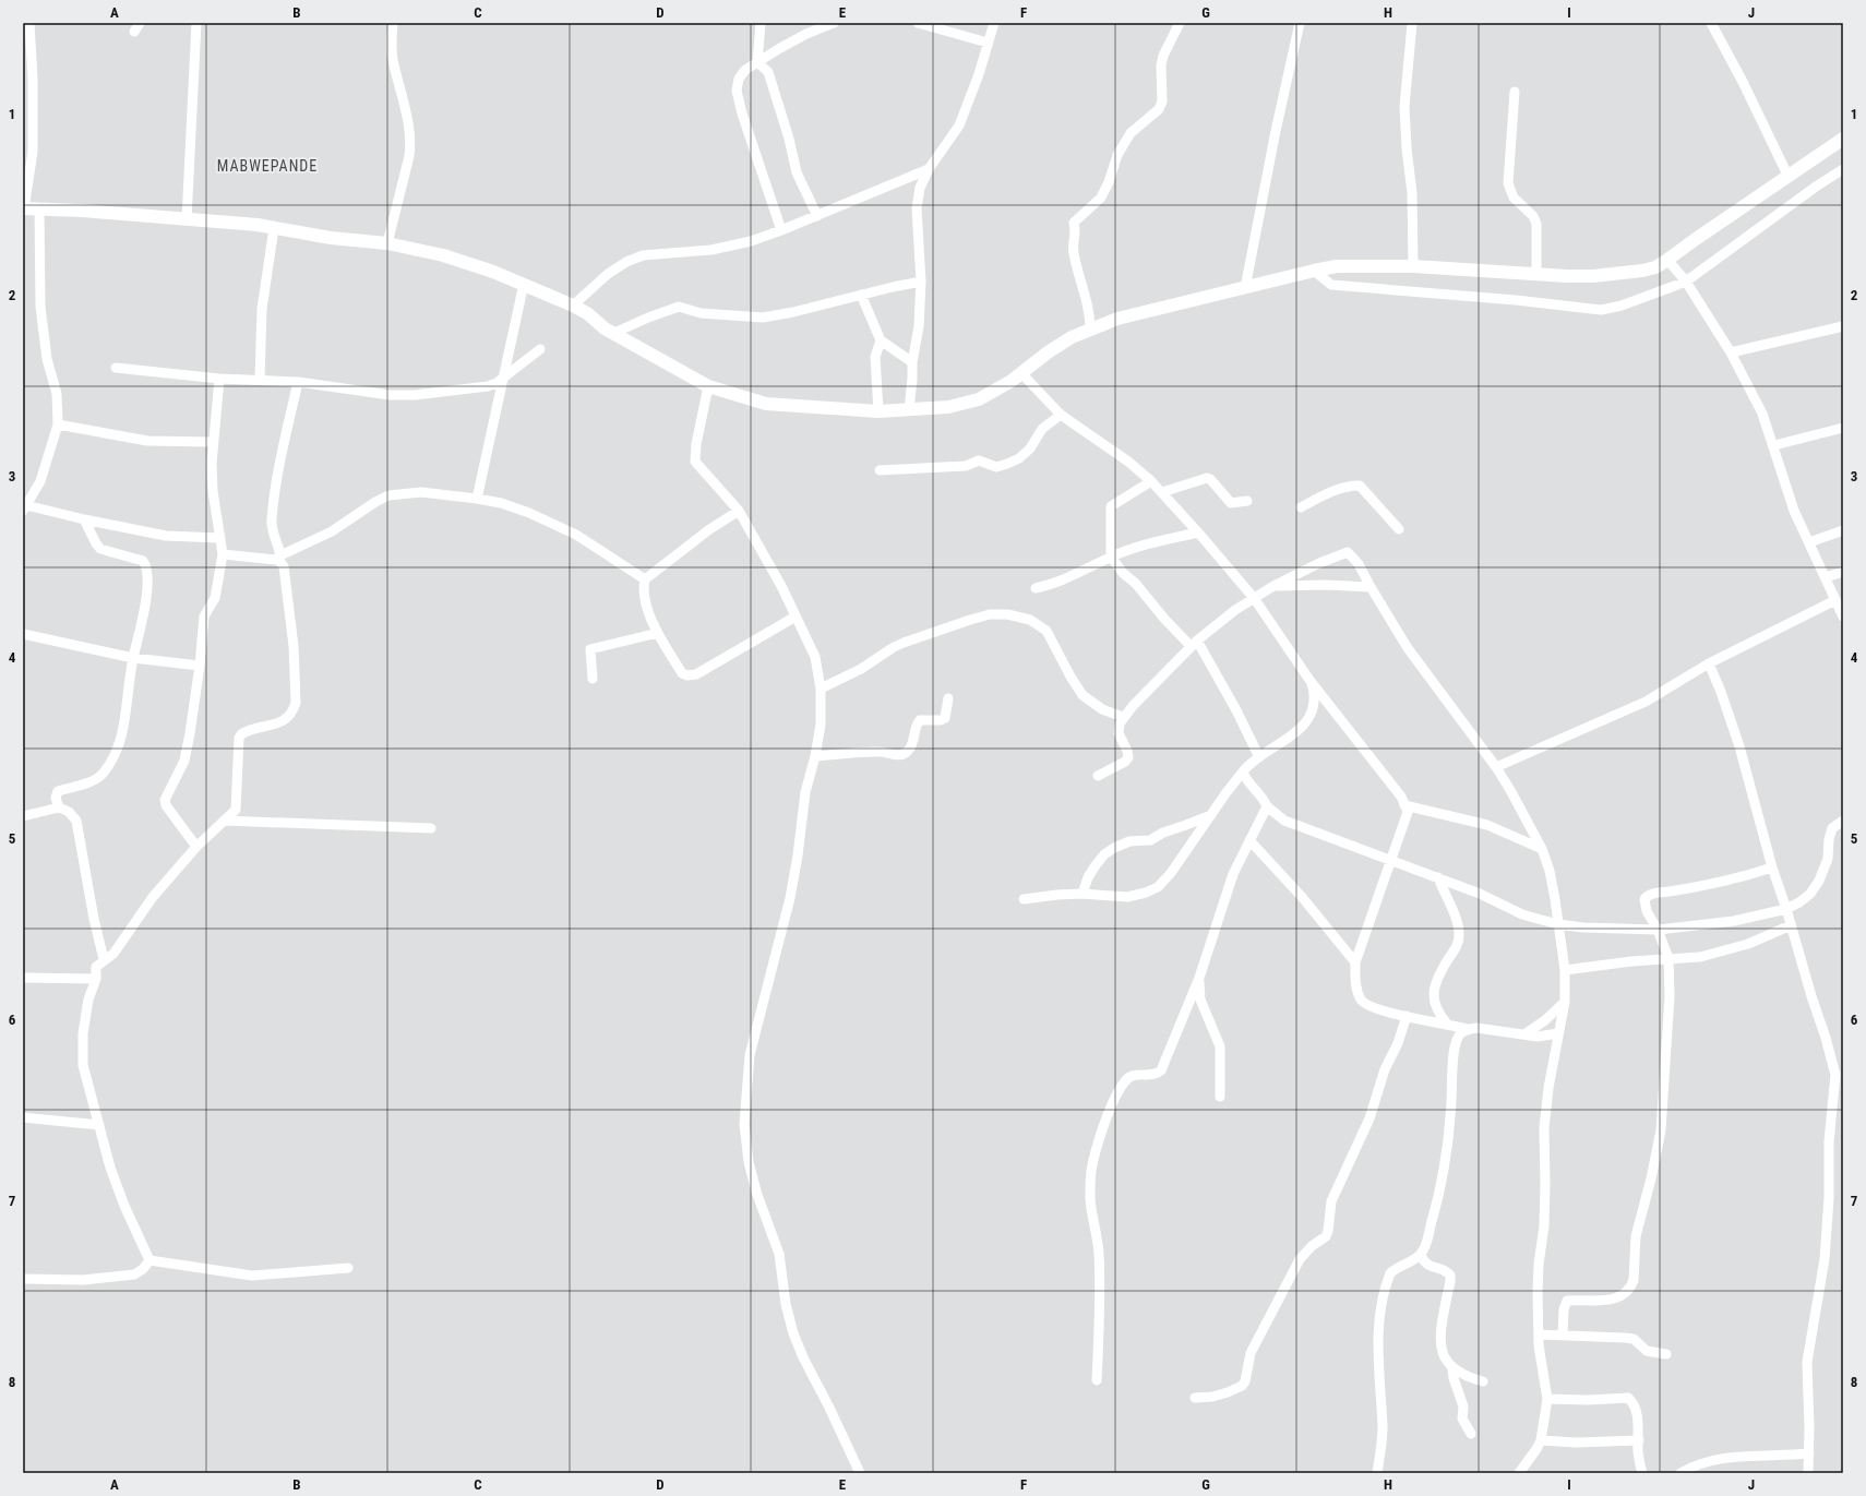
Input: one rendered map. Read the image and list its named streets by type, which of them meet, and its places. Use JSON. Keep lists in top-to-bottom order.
{
  "districts": ["MABWEPANDE"],
  "grid": {
    "columns": [
      "A",
      "B",
      "C",
      "D",
      "E",
      "F",
      "G",
      "H",
      "I",
      "J"
    ],
    "rows": [
      "1",
      "2",
      "3",
      "4",
      "5",
      "6",
      "7",
      "8"
    ]
  }
}
